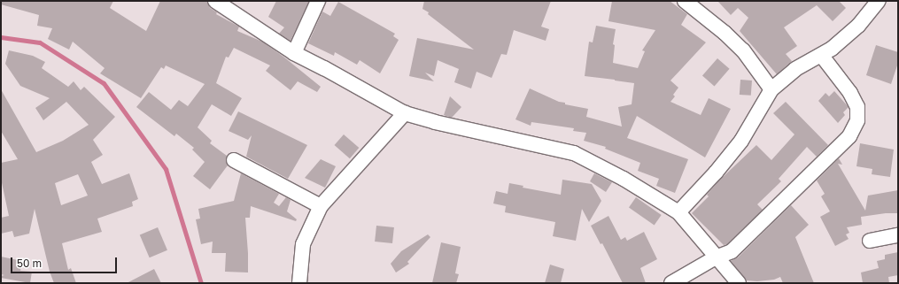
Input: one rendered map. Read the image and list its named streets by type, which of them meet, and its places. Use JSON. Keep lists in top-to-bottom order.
{
  "scale_bar": "50 m"
}
